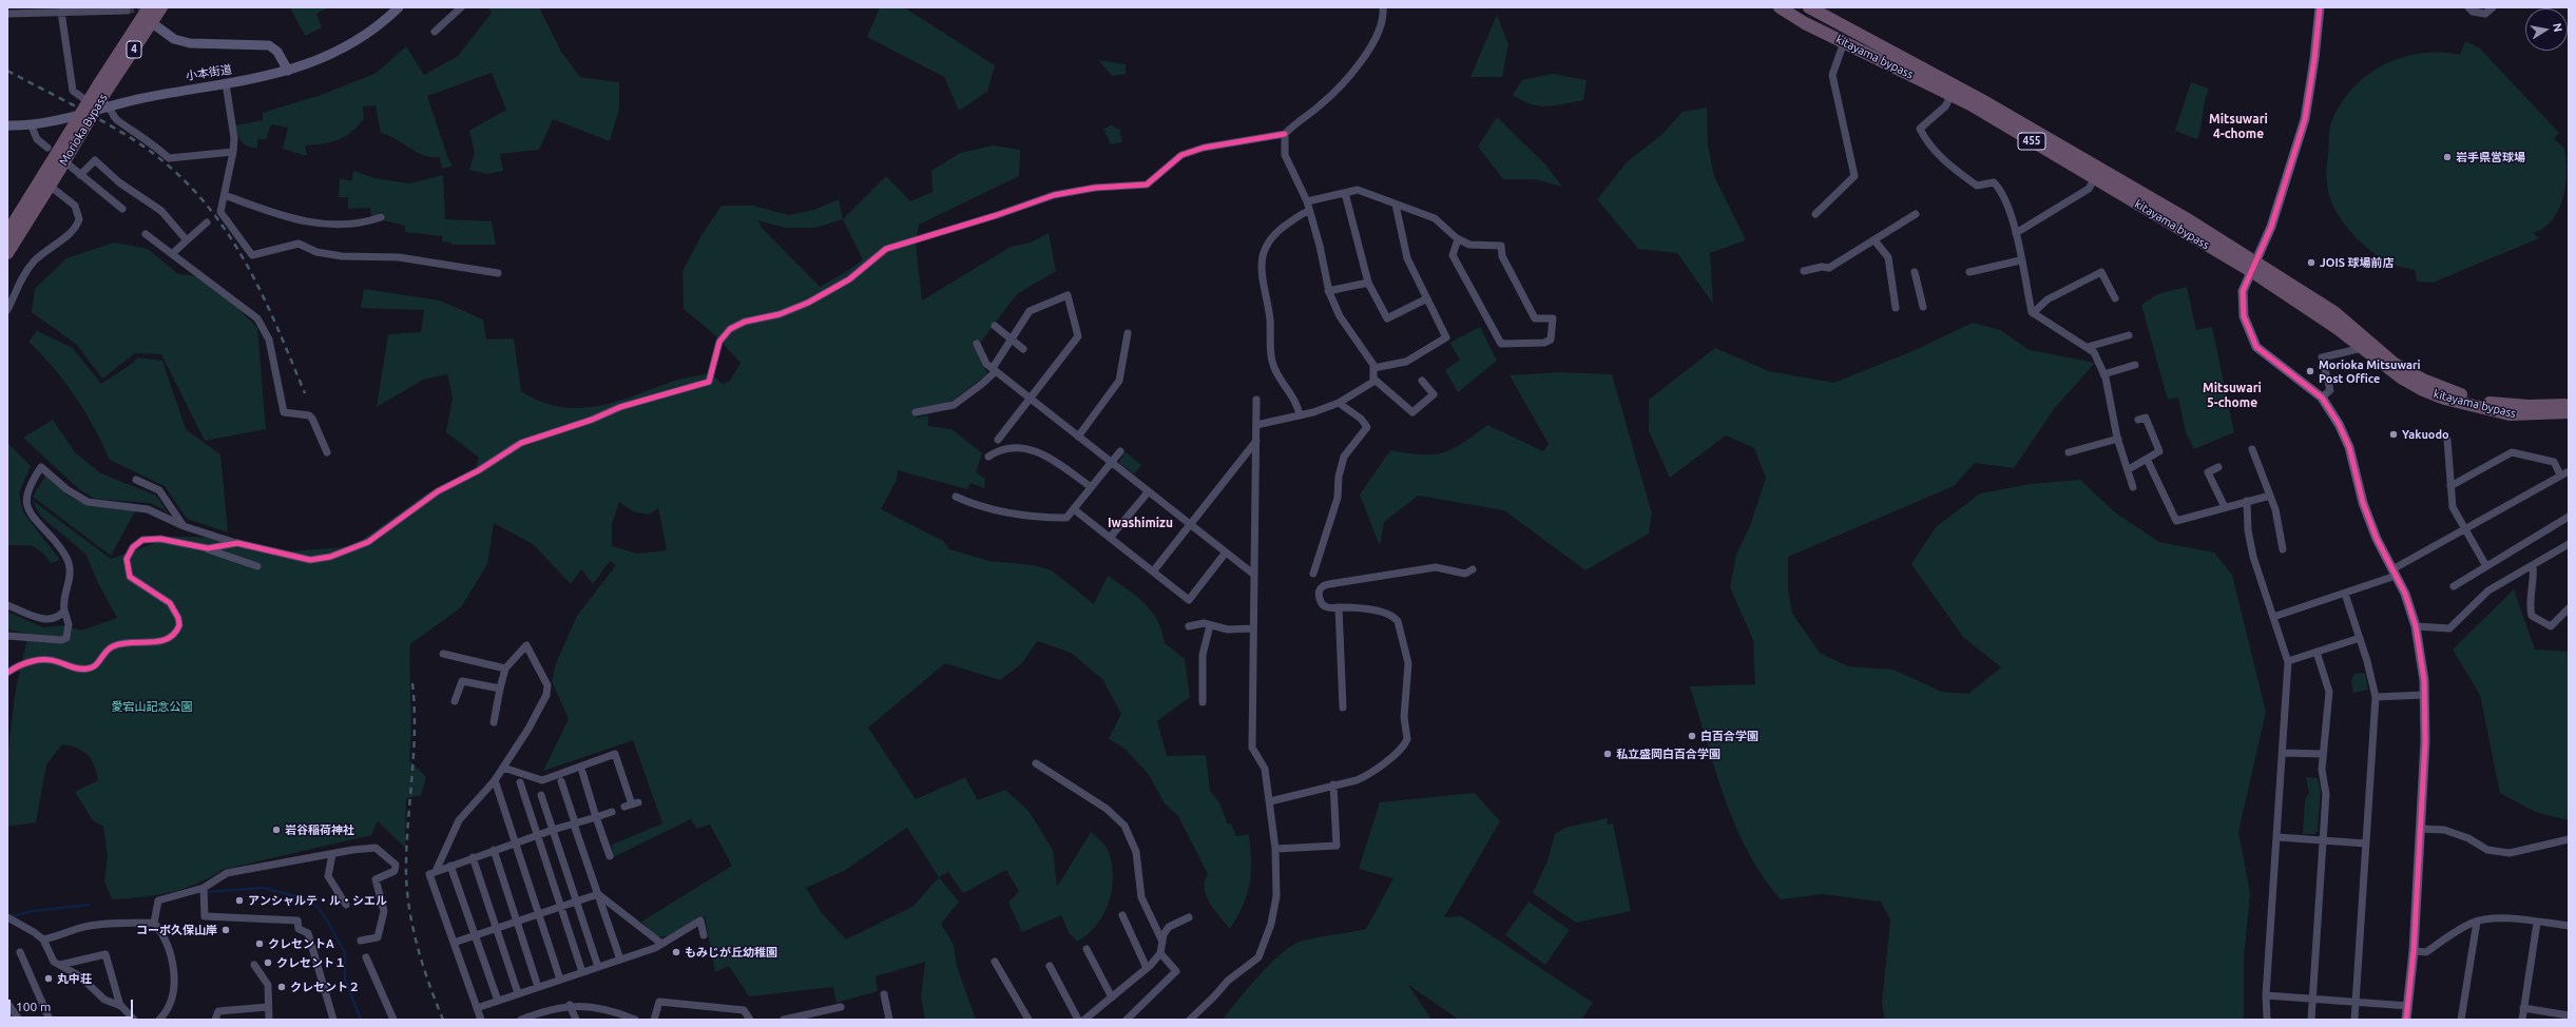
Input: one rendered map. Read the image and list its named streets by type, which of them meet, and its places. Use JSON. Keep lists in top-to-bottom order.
{
  "streets": {
    "highway": [
      "4",
      "kitayama bypass",
      "Morioka Bypass",
      "455"
    ],
    "street": ["小本街道"]
  },
  "districts": ["Mitsuwari 4-chome", "Mitsuwari 5-chome", "Iwashimizu"],
  "parks": ["愛宕山記念公園"],
  "places": [
    "岩手県営球場",
    "JOIS 球場前店",
    "Morioka Mitsuwari Post Office",
    "Yakuodo",
    "白百合学園",
    "私立盛岡白百合学園",
    "岩谷稲荷神社",
    "アンシャルテ・ル・シエル",
    "コーポ久保山岸",
    "クレセントA",
    "もみじが丘幼稚園",
    "クレセント１",
    "丸中荘",
    "クレセント２"
  ],
  "scale_bar": "100 m",
  "north": "right"
}
